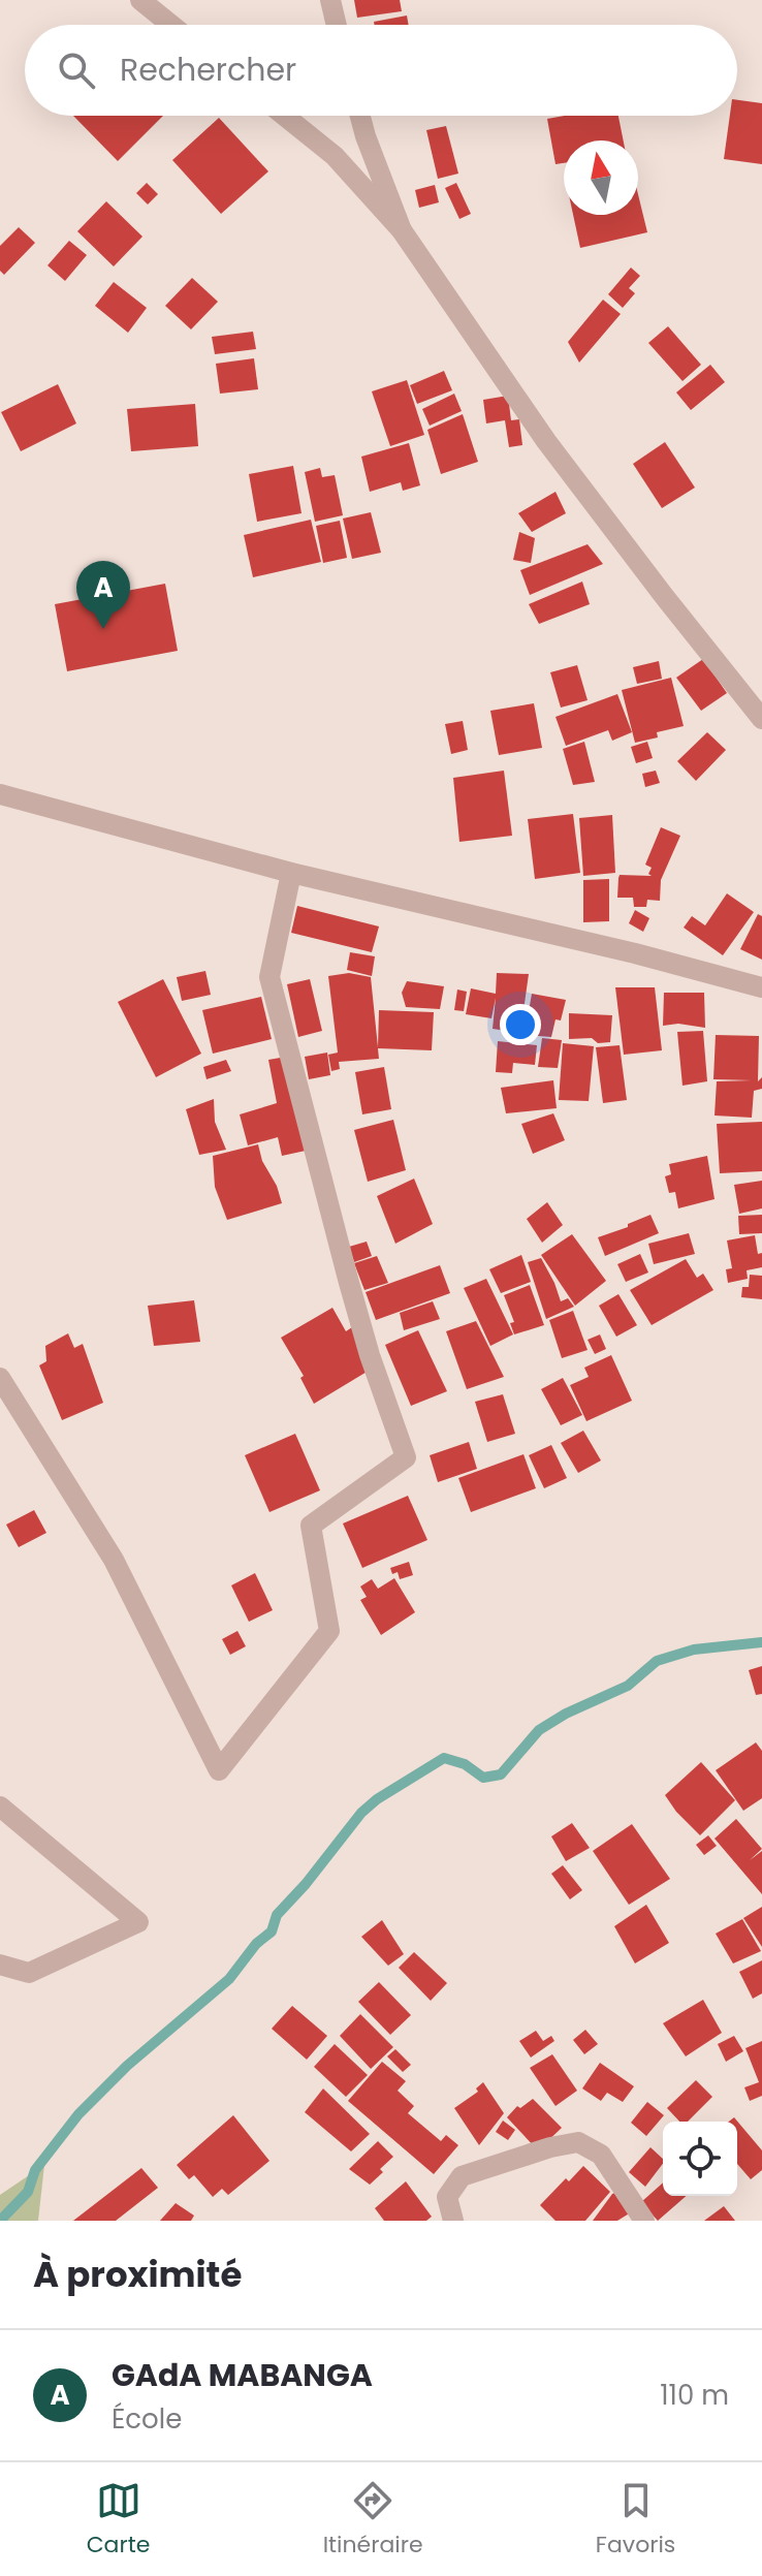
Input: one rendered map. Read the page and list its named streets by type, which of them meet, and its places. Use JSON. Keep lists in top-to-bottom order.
{
  "north": "top",
  "page": {
    "search": "Rechercher",
    "pins": "A",
    "heading": "À proximité",
    "list": [
      {
        "mark": "A",
        "name": "GAdA MABANGA",
        "note": "École",
        "value": "110 m"
      }
    ],
    "nav": ["Carte", "Itinéraire", "Favoris"]
  }
}
